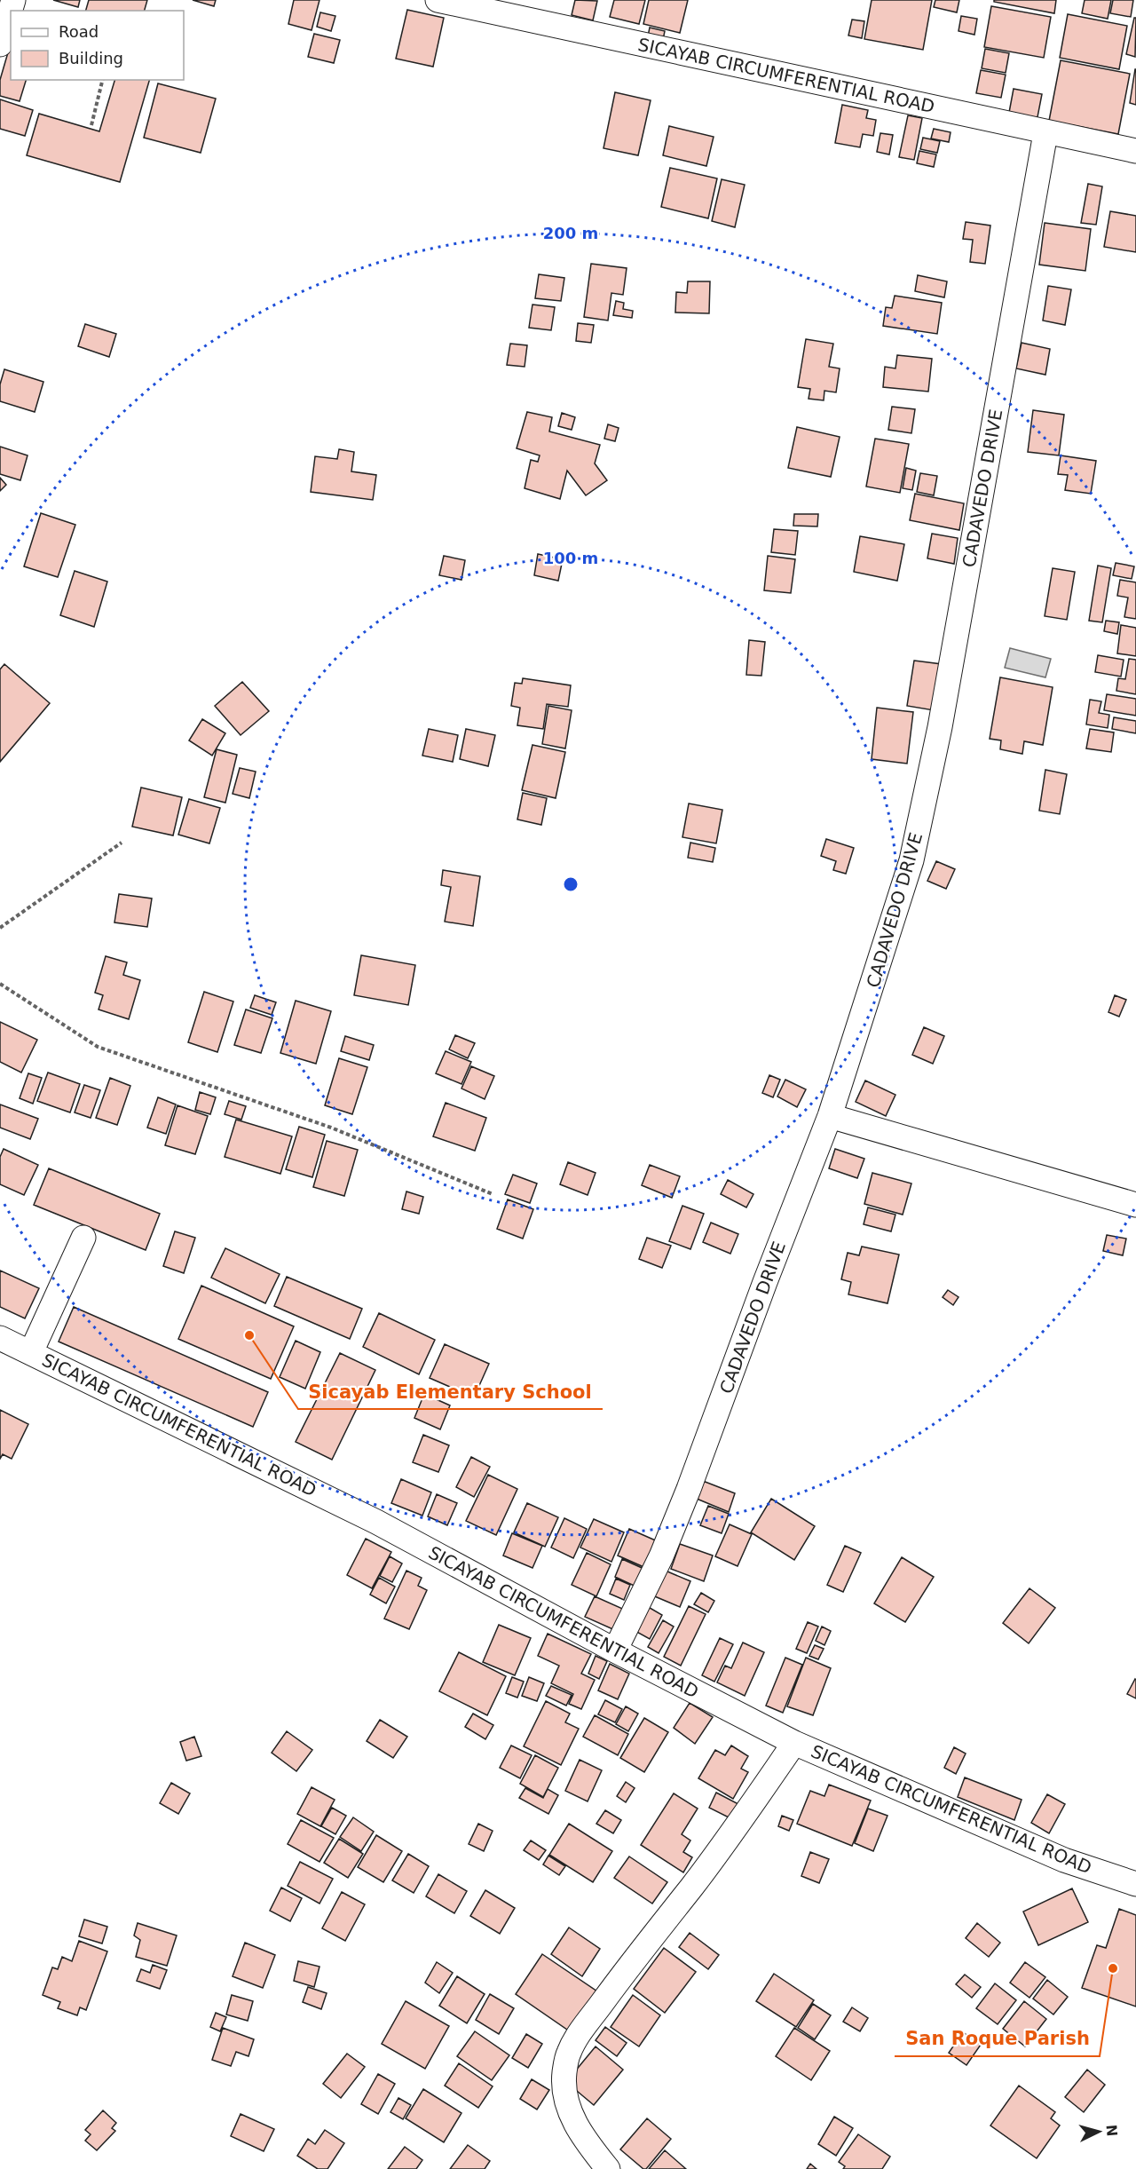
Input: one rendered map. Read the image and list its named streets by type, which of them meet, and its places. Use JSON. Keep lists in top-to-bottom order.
{
  "streets": {
    "street": ["SICAYAB CIRCUMFERENTIAL ROAD", "CADAVEDO DRIVE"]
  },
  "crossings": [
    ["SICAYAB CIRCUMFERENTIAL ROAD", "CADAVEDO DRIVE"]
  ],
  "places": ["Sicayab Elementary School", "San Roque Parish"],
  "legend": ["Road", "Building"],
  "north": "right",
  "rings": ["200 m", "100 m"]
}
